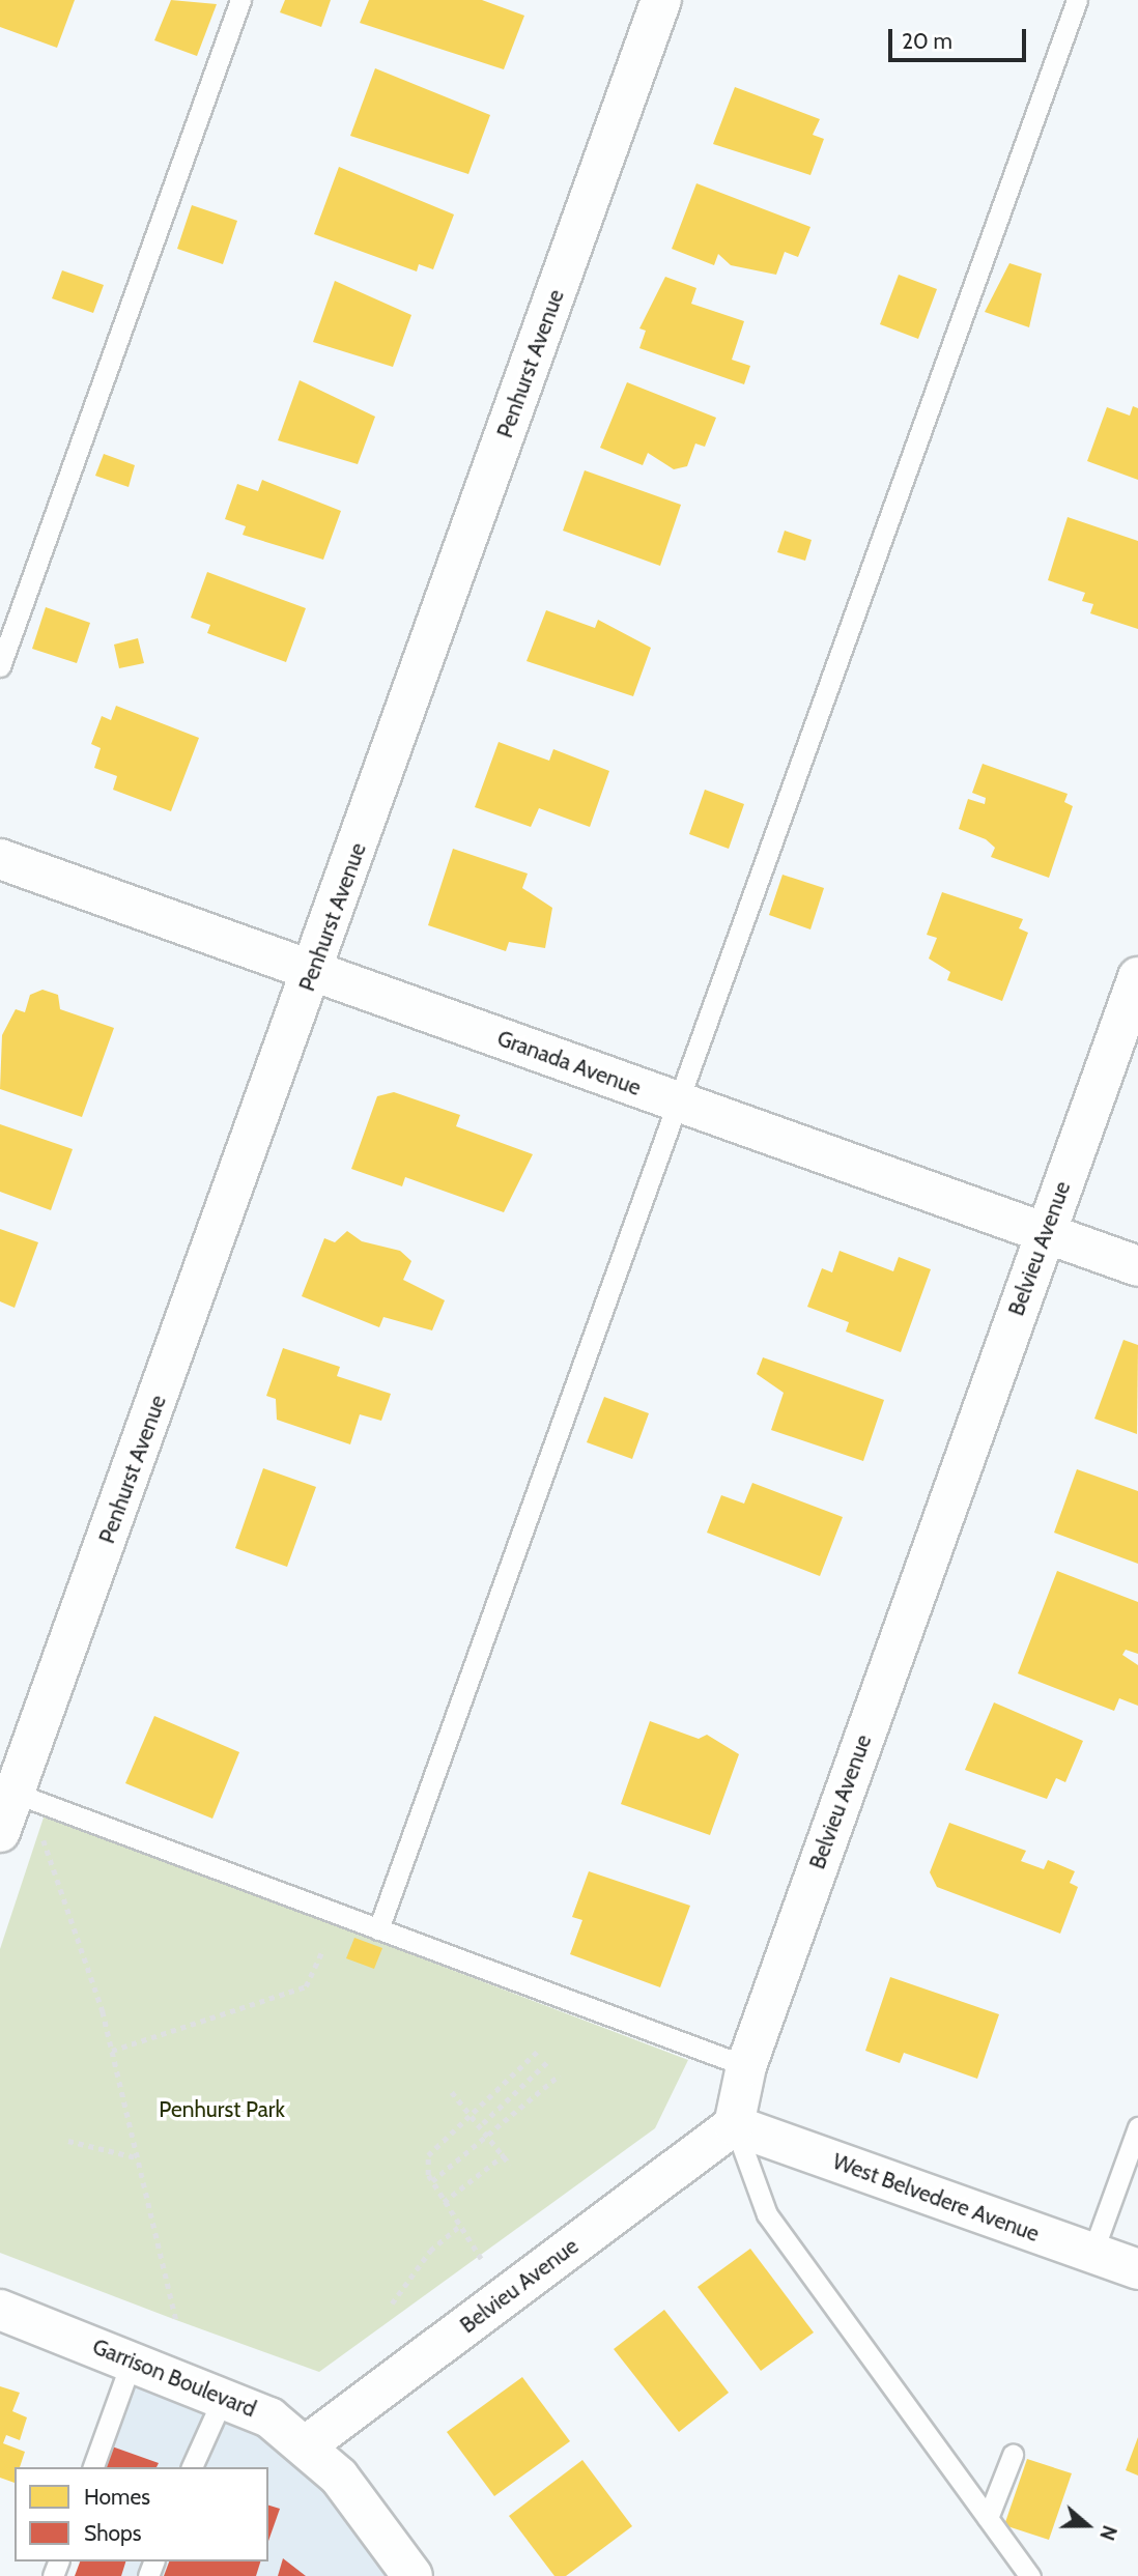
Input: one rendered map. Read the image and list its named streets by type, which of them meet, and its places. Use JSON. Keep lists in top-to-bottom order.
{
  "streets": {
    "street": [
      "Penhurst Avenue",
      "Granada Avenue",
      "Belvieu Avenue",
      "West Belvedere Avenue",
      "Garrison Boulevard"
    ]
  },
  "crossings": [
    ["Penhurst Avenue", "Granada Avenue"],
    ["Granada Avenue", "Belvieu Avenue"],
    ["Belvieu Avenue", "West Belvedere Avenue"],
    ["Belvieu Avenue", "Garrison Boulevard"]
  ],
  "parks": ["Penhurst Park"],
  "legend": ["Homes", "Shops"],
  "scale_bar": "20 m",
  "north": "right"
}
